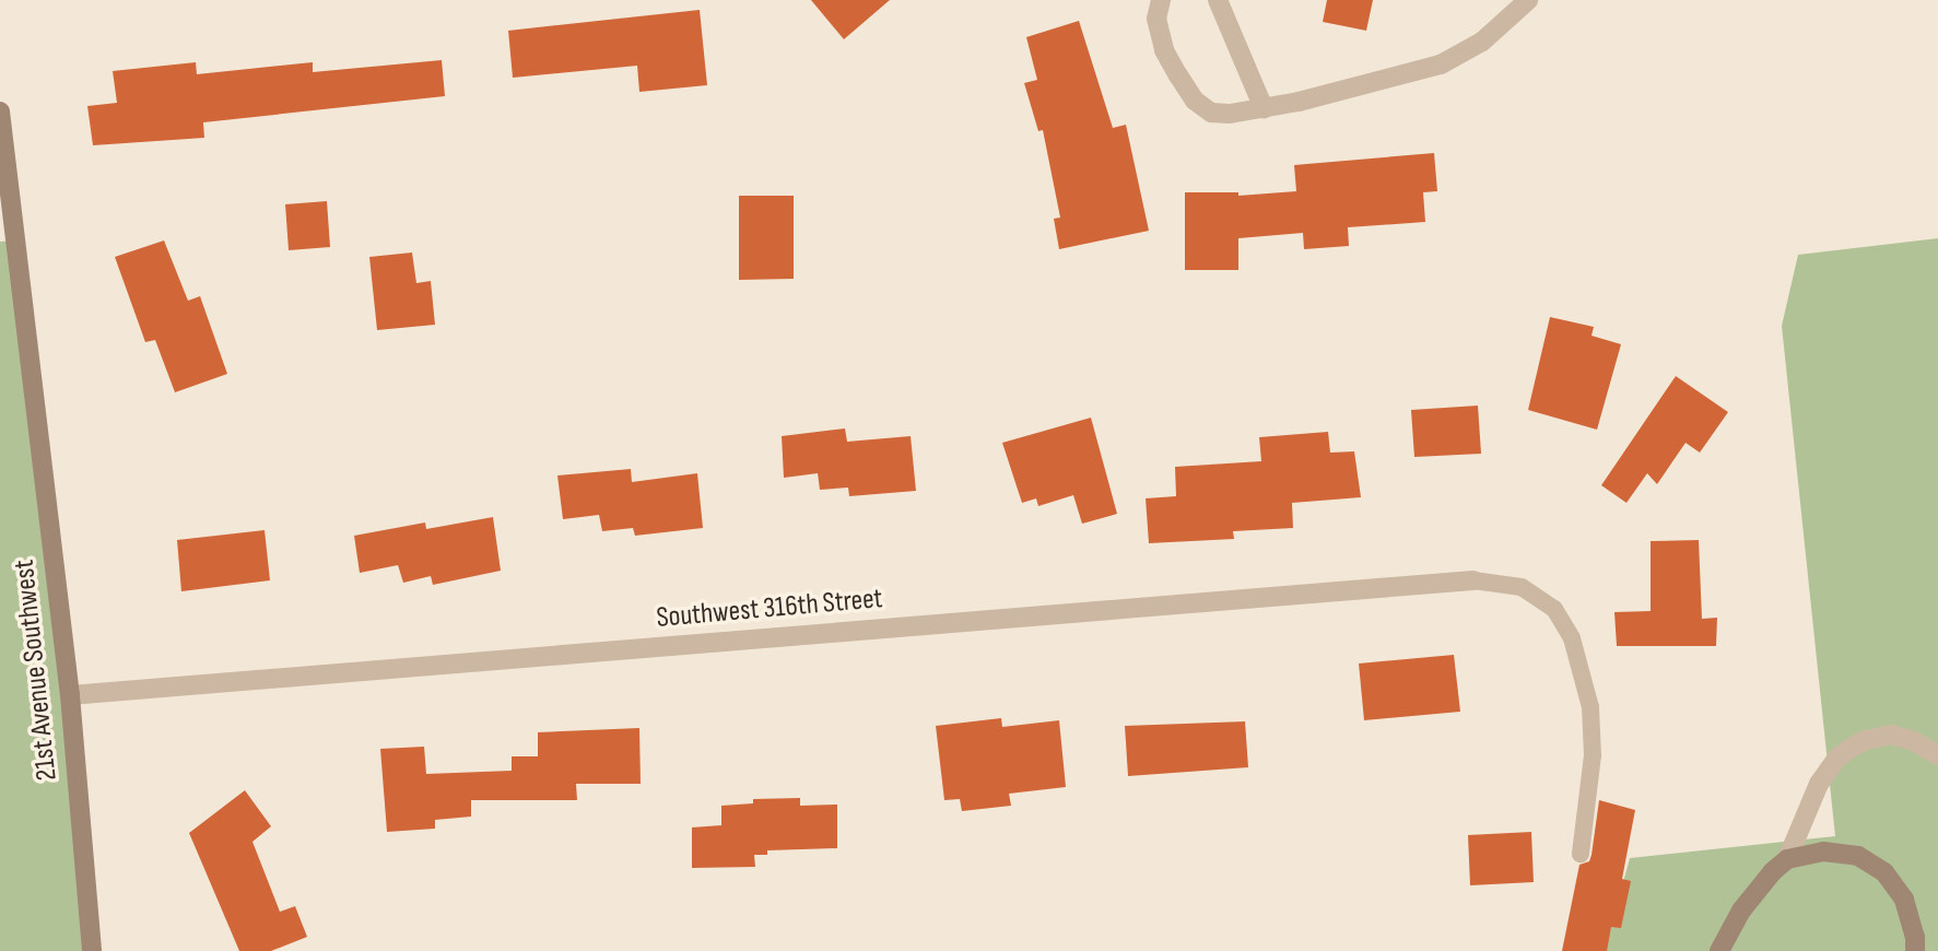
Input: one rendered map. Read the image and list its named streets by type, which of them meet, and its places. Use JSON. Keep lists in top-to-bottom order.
{
  "streets": {
    "main road": ["21st Avenue Southwest"],
    "street": ["Southwest 316th Street"]
  },
  "crossings": [
    ["Southwest 316th Street", "21st Avenue Southwest"]
  ]
}
